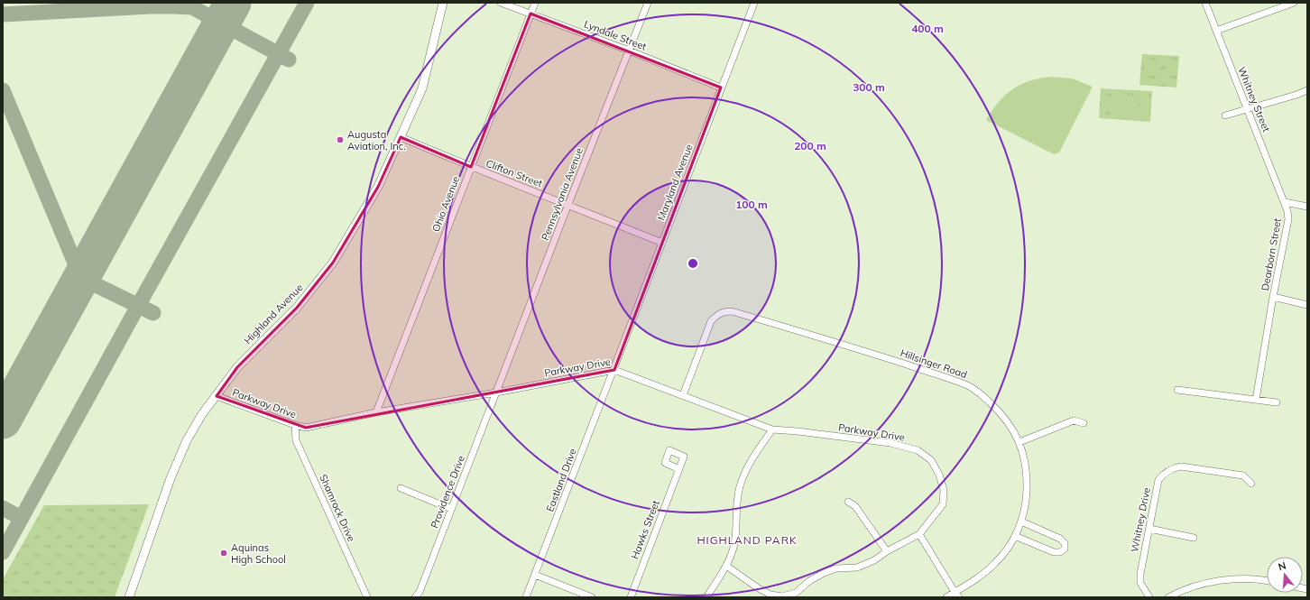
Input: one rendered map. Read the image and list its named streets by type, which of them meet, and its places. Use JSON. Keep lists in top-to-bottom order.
{
  "streets": {
    "main road": ["Highland Avenue"],
    "street": [
      "Lyndale Street",
      "Whitney Street",
      "Clifton Street",
      "Maryland Avenue",
      "Pennsylvania Avenue",
      "Ohio Avenue",
      "Dearborn Street",
      "Hillsinger Road",
      "Parkway Drive",
      "Eastland Drive",
      "Providence Drive",
      "Shamrock Drive",
      "Whitney Drive",
      "Hawks Street"
    ]
  },
  "crossings": [
    ["Lyndale Street", "Maryland Avenue"],
    ["Lyndale Street", "Pennsylvania Avenue"],
    ["Lyndale Street", "Ohio Avenue"],
    ["Whitney Street", "Dearborn Street"],
    ["Clifton Street", "Maryland Avenue"],
    ["Clifton Street", "Pennsylvania Avenue"],
    ["Clifton Street", "Ohio Avenue"],
    ["Clifton Street", "Highland Avenue"],
    ["Maryland Avenue", "Parkway Drive"],
    ["Maryland Avenue", "Eastland Drive"],
    ["Pennsylvania Avenue", "Parkway Drive"],
    ["Pennsylvania Avenue", "Providence Drive"],
    ["Ohio Avenue", "Parkway Drive"],
    ["Highland Avenue", "Parkway Drive"],
    ["Hillsinger Road", "Parkway Drive"],
    ["Parkway Drive", "Eastland Drive"],
    ["Parkway Drive", "Providence Drive"],
    ["Parkway Drive", "Shamrock Drive"]
  ],
  "districts": ["HIGHLAND PARK"],
  "places": ["Augusta Aviation, Inc.", "Aquinas High School"],
  "north": "top",
  "rings": [
    "400 m",
    "300 m",
    "200 m",
    "100 m"
  ]
}
